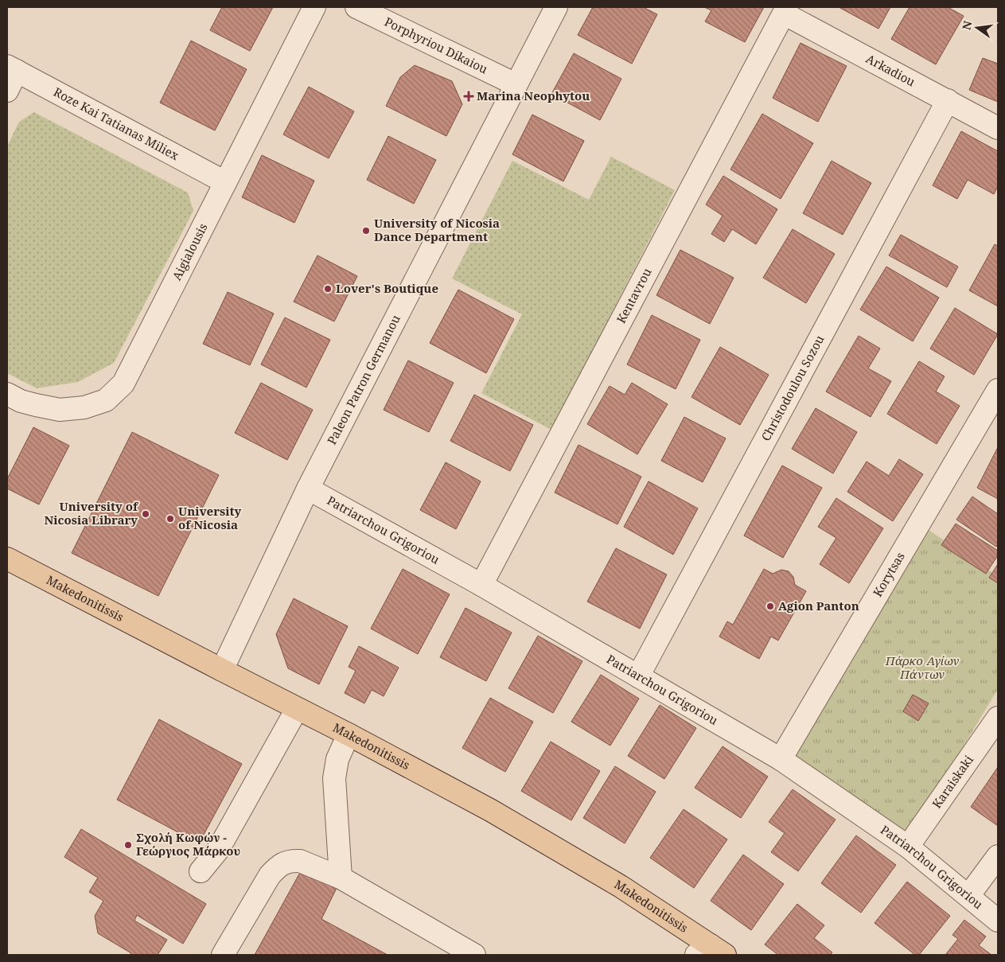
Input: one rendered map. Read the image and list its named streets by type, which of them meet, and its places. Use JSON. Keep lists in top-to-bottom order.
{
  "streets": {
    "main road": ["Makedonitissis"],
    "street": [
      "Porphyriou Dikaiou",
      "Arkadiou",
      "Roze Kai Tatianas Miliex",
      "Aigialousis",
      "Kentavrou",
      "Paleon Patron Germanou",
      "Christodoulou Sozou",
      "Patriarchou Grigoriou",
      "Korytsas",
      "Karaiskaki"
    ]
  },
  "crossings": [
    ["Porphyriou Dikaiou", "Paleon Patron Germanou"],
    ["Arkadiou", "Kentavrou"],
    ["Arkadiou", "Christodoulou Sozou"],
    ["Roze Kai Tatianas Miliex", "Aigialousis"],
    ["Kentavrou", "Patriarchou Grigoriou"],
    ["Paleon Patron Germanou", "Patriarchou Grigoriou"],
    ["Paleon Patron Germanou", "Makedonitissis"],
    ["Christodoulou Sozou", "Patriarchou Grigoriou"],
    ["Patriarchou Grigoriou", "Korytsas"],
    ["Patriarchou Grigoriou", "Karaiskaki"]
  ],
  "parks": ["Πάρκο Αγίων Πάντων"],
  "places": {
    "health": ["Marina Neophytou"],
    "other": [
      "University of Nicosia Dance Department",
      "Lover's Boutique",
      "University of Nicosia Library",
      "University of Nicosia",
      "Agion Panton",
      "Σχολή Κωφών - Γεώργιος Μάρκου"
    ]
  },
  "north": "left"
}
